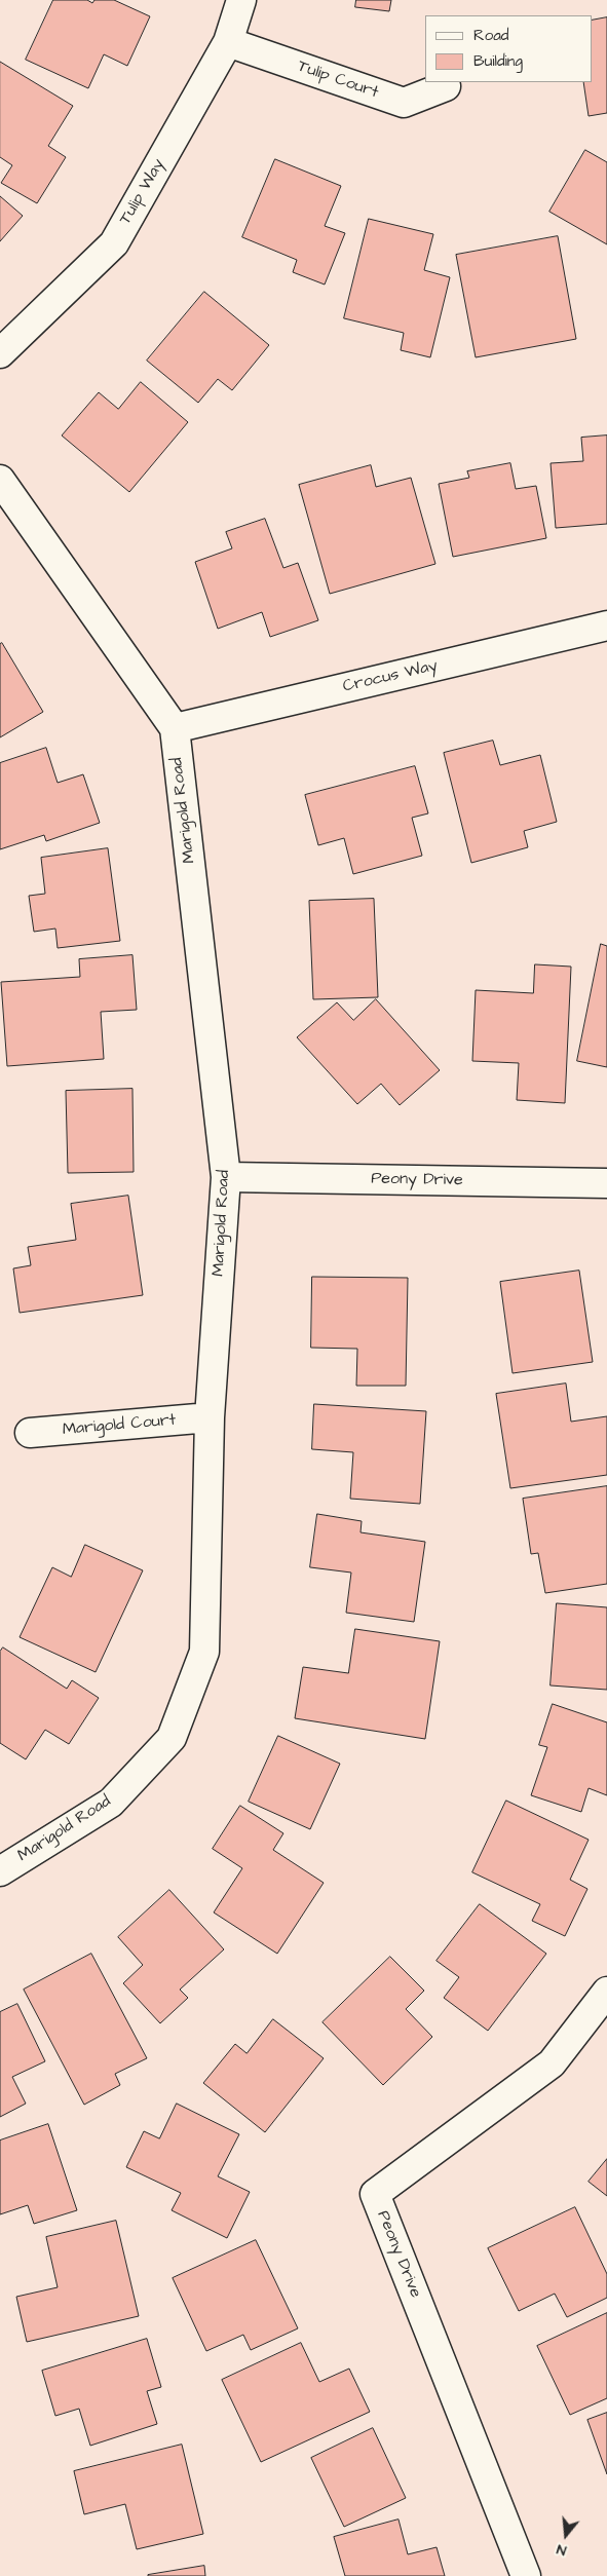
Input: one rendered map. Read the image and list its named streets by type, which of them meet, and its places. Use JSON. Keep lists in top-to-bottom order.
{
  "streets": {
    "street": [
      "Tulip Court",
      "Tulip Way",
      "Crocus Way",
      "Marigold Road",
      "Peony Drive",
      "Marigold Court"
    ]
  },
  "crossings": [
    ["Tulip Court", "Tulip Way"],
    ["Crocus Way", "Marigold Road"],
    ["Marigold Road", "Peony Drive"],
    ["Marigold Road", "Marigold Court"]
  ],
  "legend": ["Road", "Building"],
  "north": "bottom"
}
